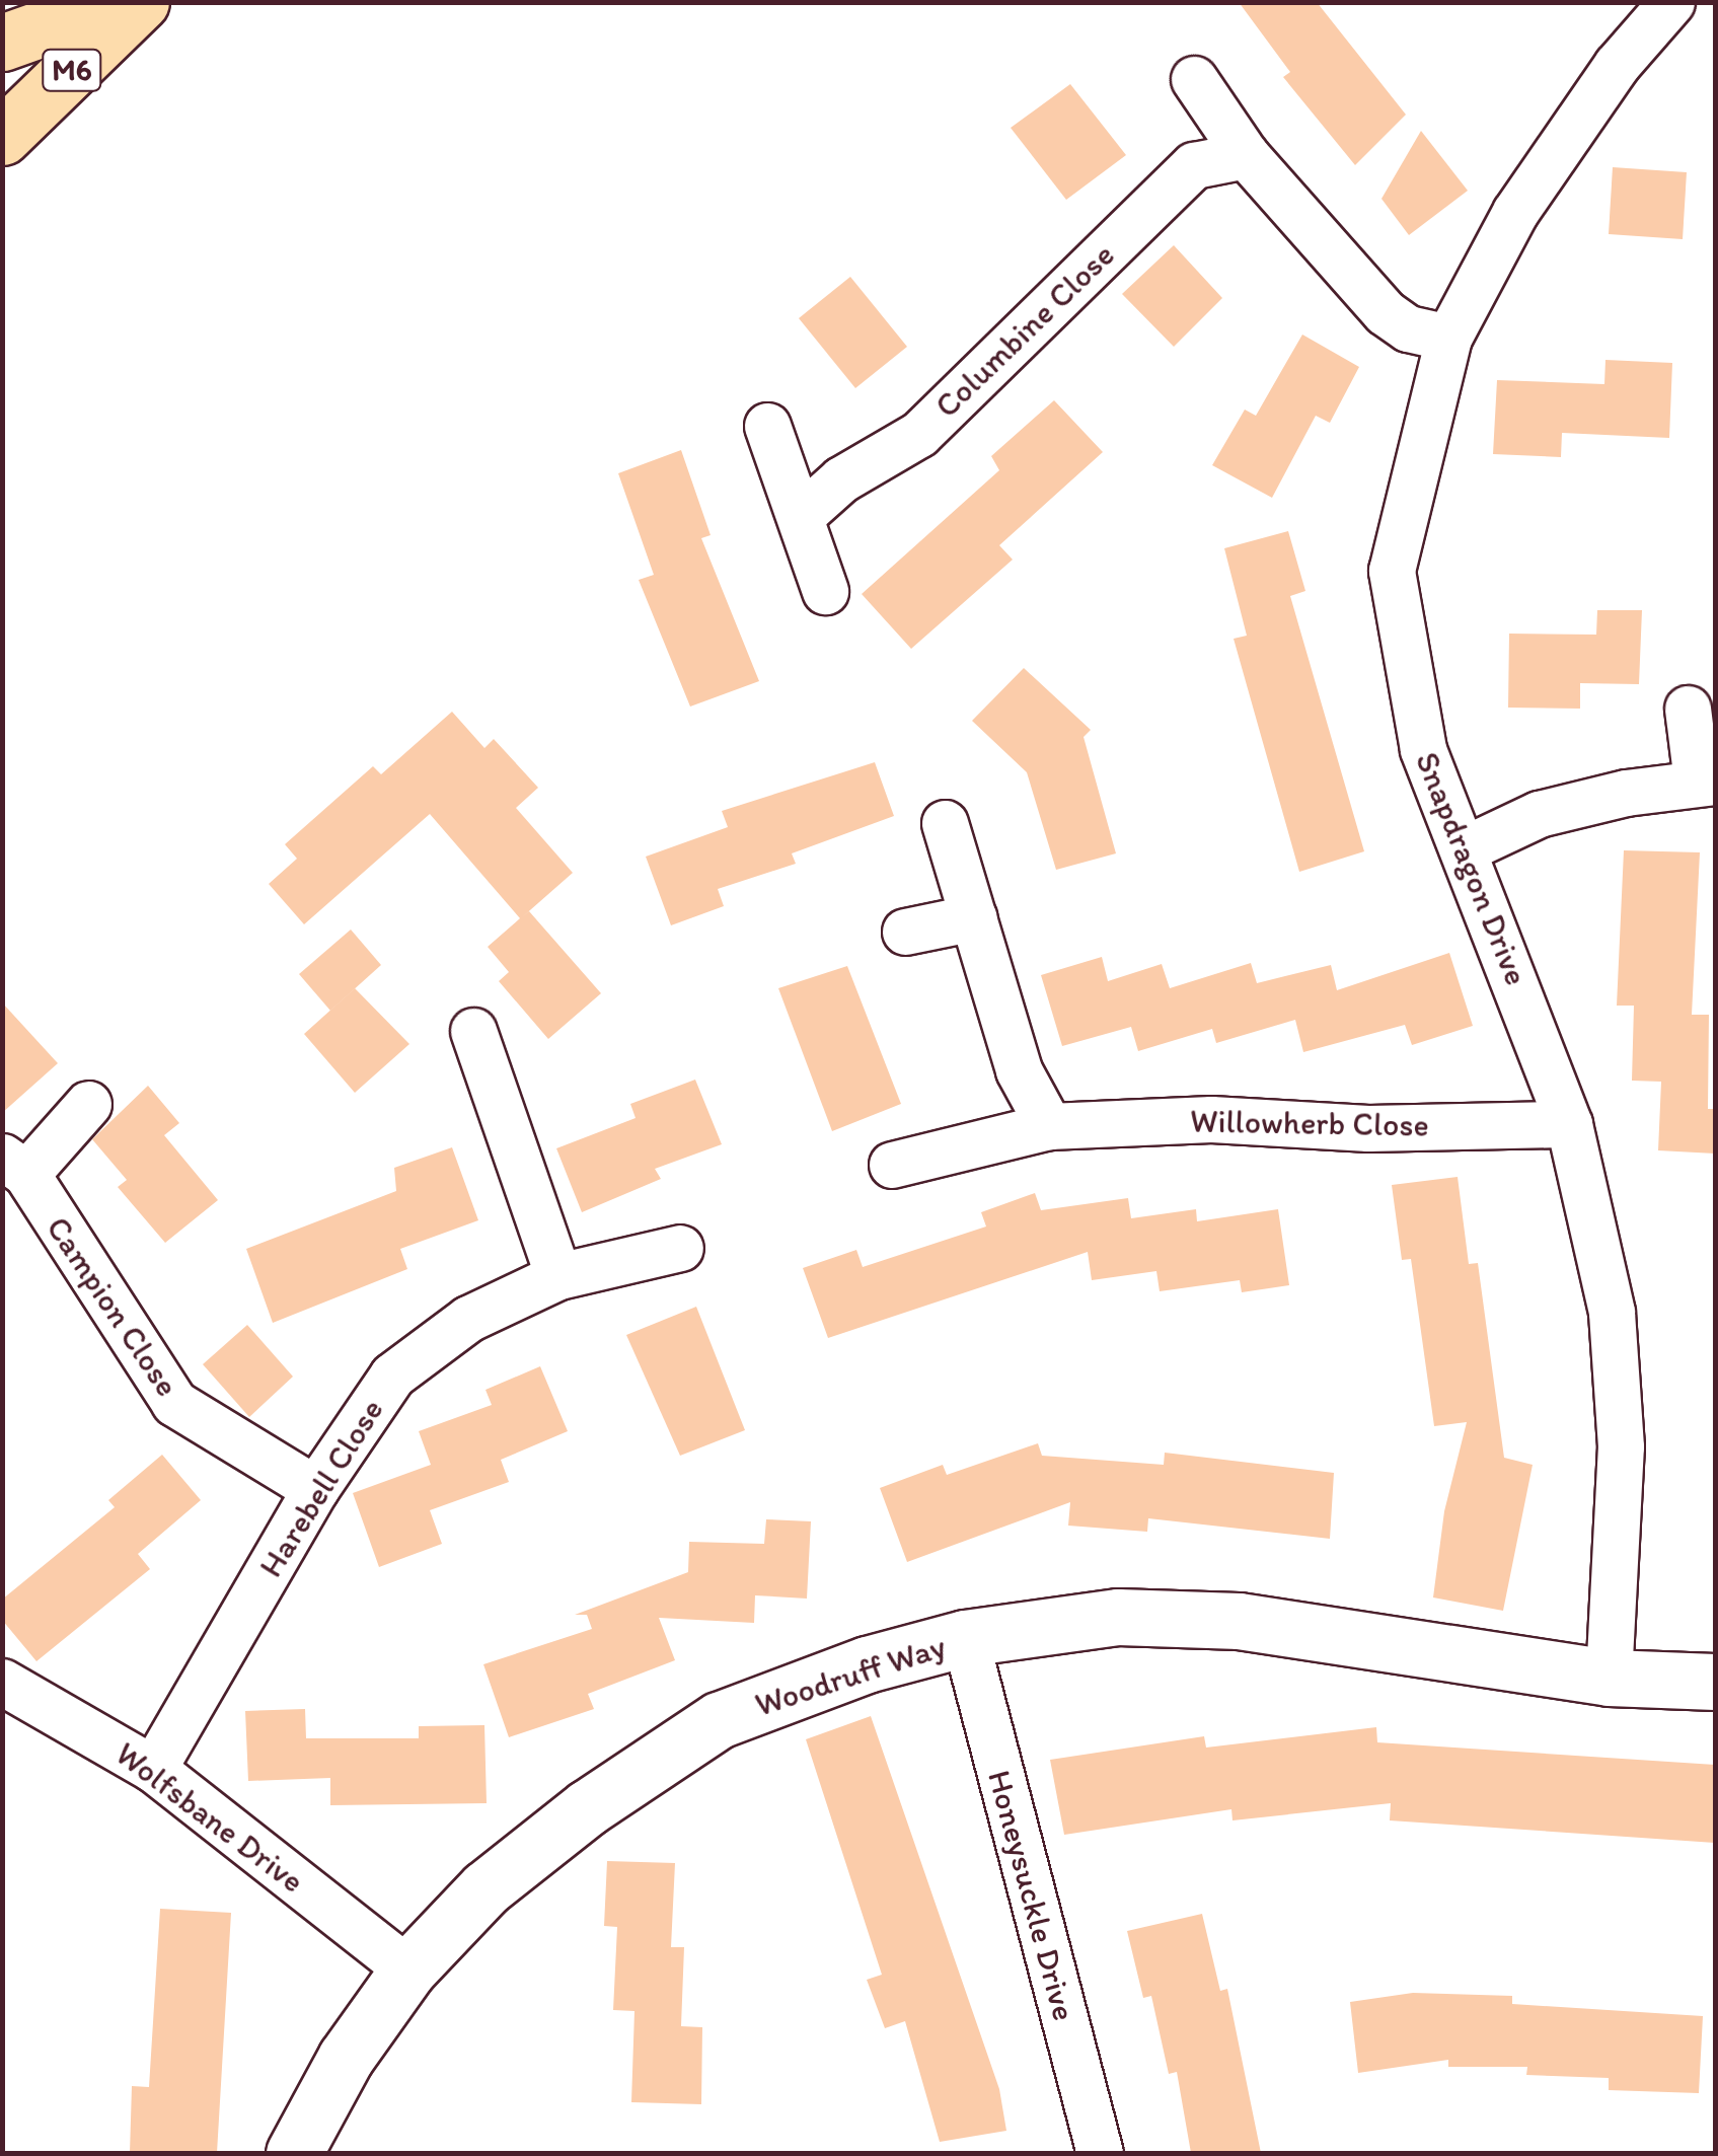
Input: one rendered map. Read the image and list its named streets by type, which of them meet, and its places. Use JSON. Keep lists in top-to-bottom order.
{
  "streets": {
    "highway": ["M6"],
    "street": [
      "Columbine Close",
      "Snapdragon Drive",
      "Willowherb Close",
      "Campion Close",
      "Harebell Close",
      "Woodruff Way",
      "Wolfsbane Drive",
      "Honeysuckle Drive"
    ]
  },
  "crossings": [
    ["Snapdragon Drive", "Willowherb Close"],
    ["Snapdragon Drive", "Woodruff Way"],
    ["Campion Close", "Harebell Close"],
    ["Harebell Close", "Wolfsbane Drive"],
    ["Woodruff Way", "Wolfsbane Drive"],
    ["Woodruff Way", "Honeysuckle Drive"]
  ]
}
